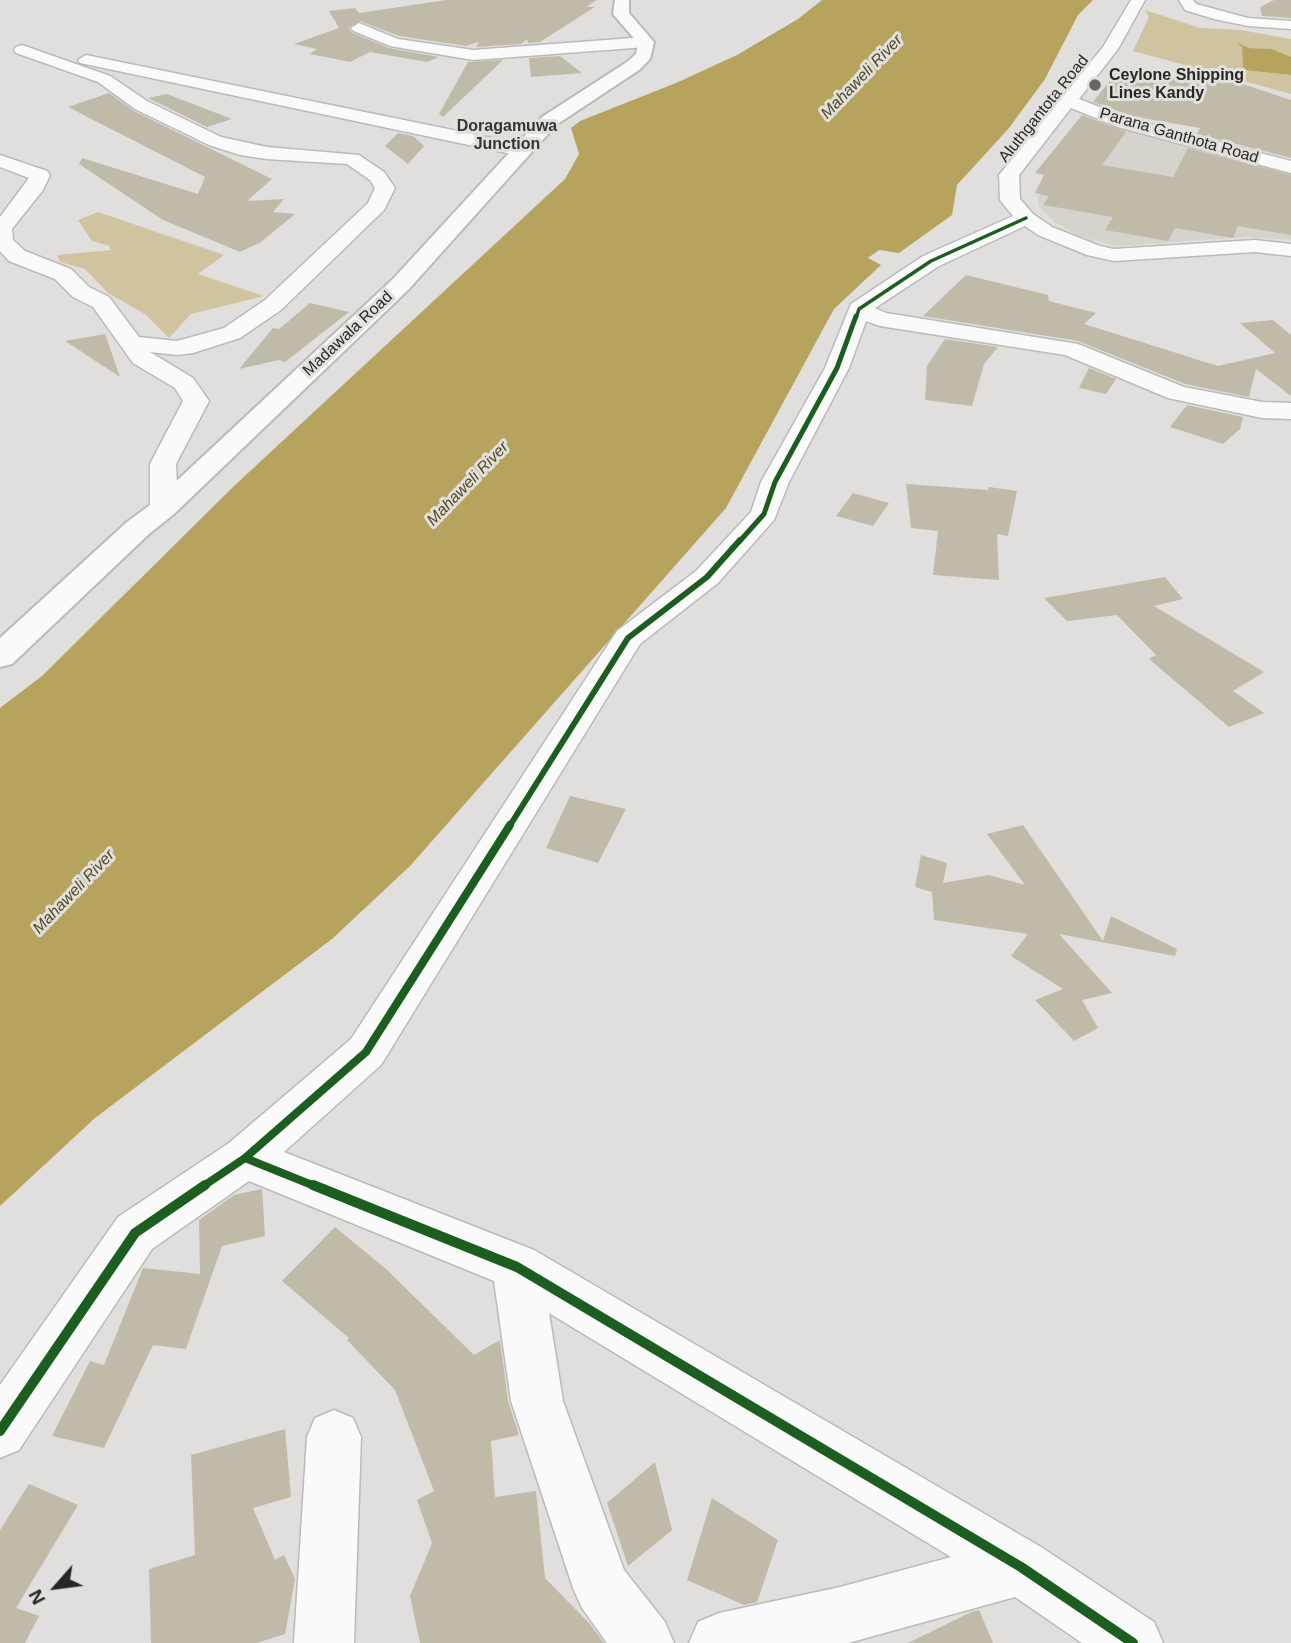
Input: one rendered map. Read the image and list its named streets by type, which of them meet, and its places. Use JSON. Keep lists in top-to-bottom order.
{
  "streets": {
    "main road": ["Madawala Road"],
    "street": ["Aluthgantota Road", "Parana Ganthota Road"]
  },
  "crossings": [
    ["Aluthgantota Road", "Parana Ganthota Road"]
  ],
  "districts": ["Doragamuwa Junction"],
  "water": ["Mahaweli River"],
  "places": ["Ceylone Shipping Lines Kandy"],
  "north": "bottom left"
}
